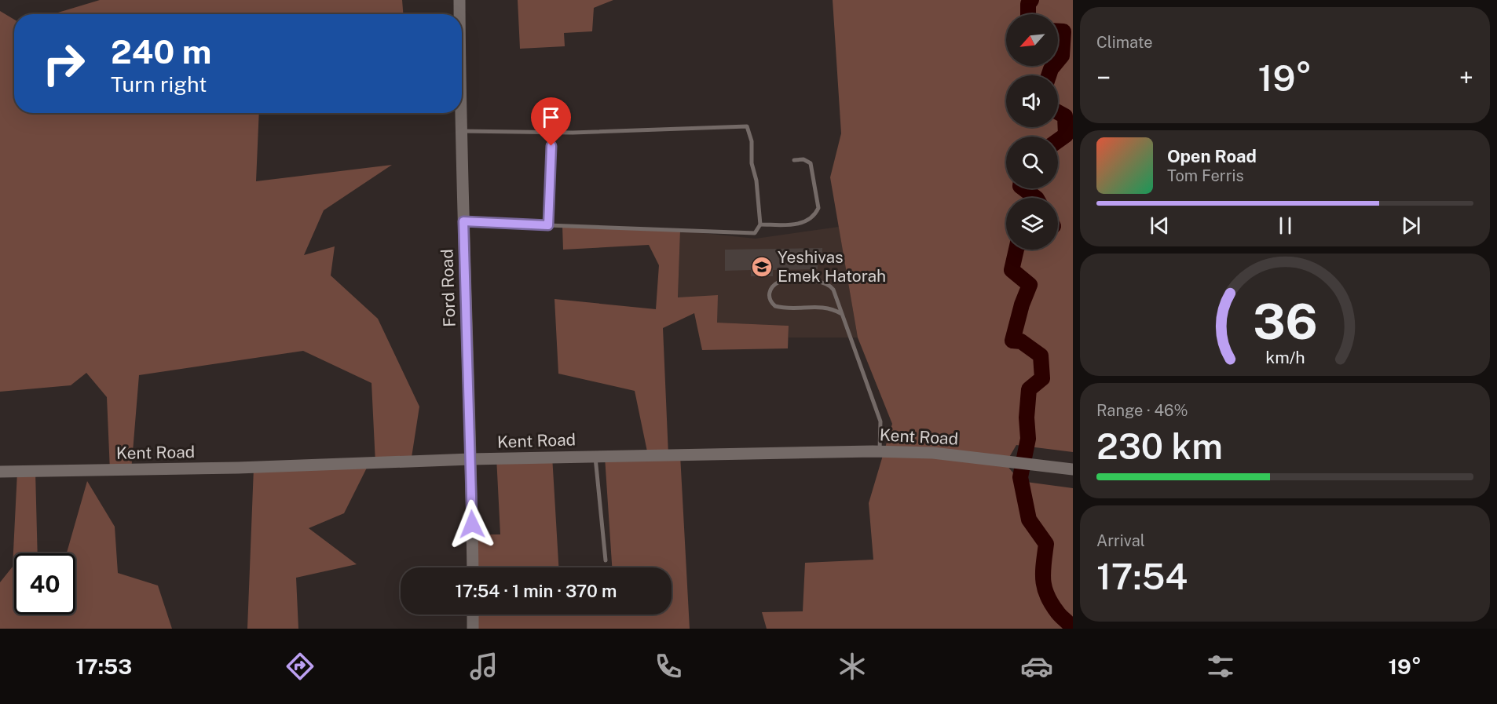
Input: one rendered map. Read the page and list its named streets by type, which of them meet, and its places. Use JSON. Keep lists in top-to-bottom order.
{
  "streets": {
    "street": ["Ford Road", "Kent Road"]
  },
  "crossings": [
    ["Ford Road", "Kent Road"]
  ],
  "places": {
    "school or university": ["Yeshivas Emek Hatorah"]
  },
  "north": "bottom left",
  "page": {
    "tile": [
      "Climate",
      ["Range · 46%", "230 km"],
      ["Arrival", "17:54"]
    ],
    "turn": ["240 m", "Turn right"],
    "heat": ["−", "19°", "+"],
    "song": ["Open Road", "Tom Ferris"],
    "limit": "40",
    "trip": "17:54 · 1 min · 370 m",
    "tabs": ["17:53", "19°"],
    "gauge": ["36", "km/h"]
  }
}
